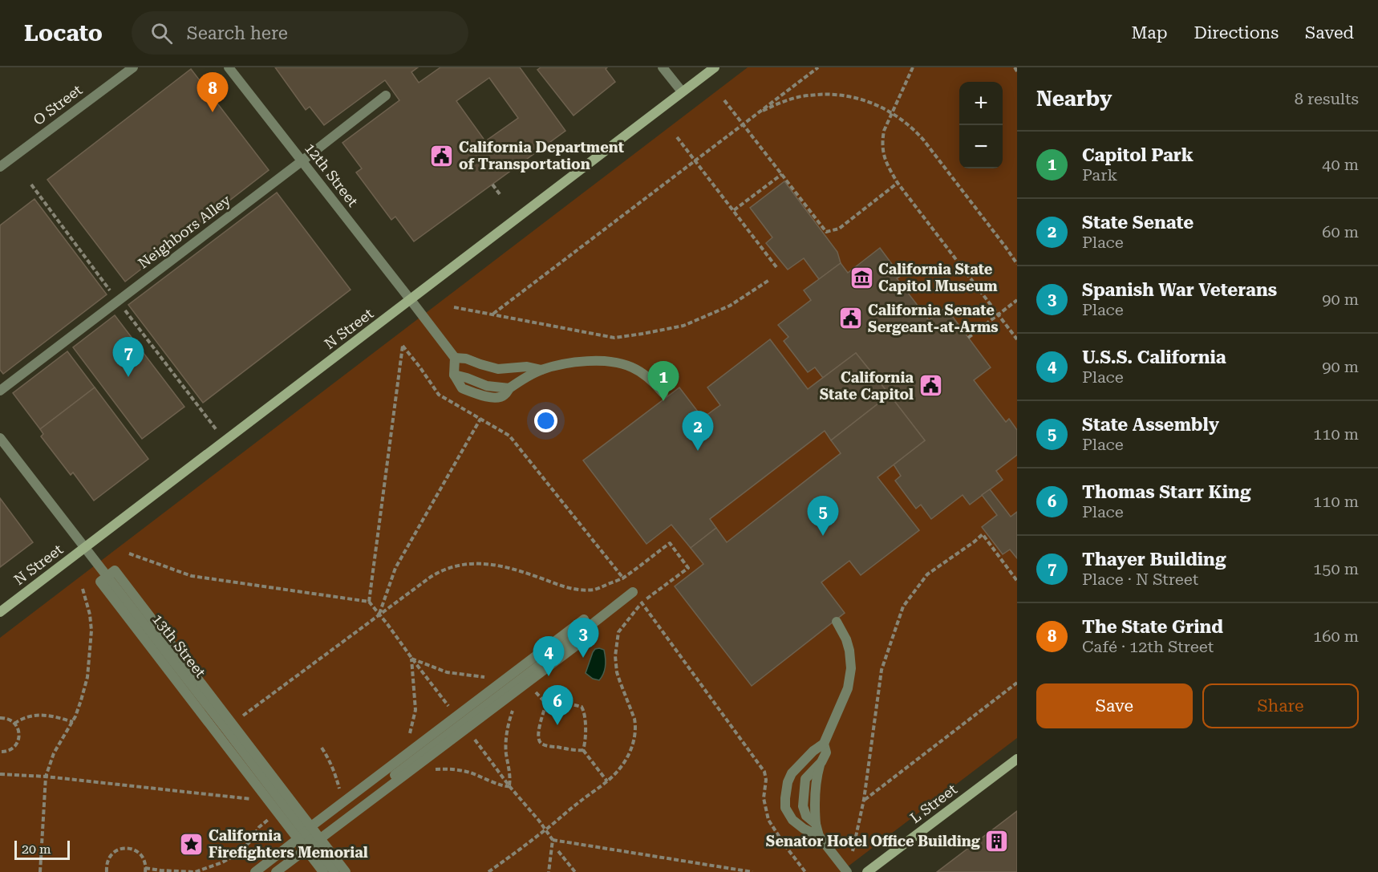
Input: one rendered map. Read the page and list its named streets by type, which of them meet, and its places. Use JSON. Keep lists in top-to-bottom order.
{
  "streets": {
    "main road": ["N Street", "L Street"],
    "street": [
      "O Street",
      "12th Street",
      "Neighbors Alley",
      "13th Street"
    ]
  },
  "crossings": [
    ["12th Street", "Neighbors Alley"],
    ["12th Street", "N Street"],
    ["N Street", "13th Street"]
  ],
  "places": {
    "public building": ["California Department of Transportation", "California Senate Sergeant-at-Arms", "California State Capitol"],
    "museum": ["California State Capitol Museum"],
    "building": ["Senator Hotel Office Building"],
    "place": ["California Firefighters Memorial"]
  },
  "scale_bar": "20 m",
  "page": {
    "header": "Locato",
    "search": "Search here",
    "nav": ["Map", "Directions", "Saved"],
    "heading": ["Nearby", "8 results"],
    "pins": [
      "8",
      "7",
      "1",
      "2",
      "5",
      "3",
      "4",
      "6"
    ],
    "map_buttons": ["+", "−"],
    "list": [
      {
        "mark": "1",
        "name": "Capitol Park",
        "note": "Park",
        "value": "40 m"
      },
      {
        "mark": "2",
        "name": "State Senate",
        "note": "Place",
        "value": "60 m"
      },
      {
        "mark": "3",
        "name": "Spanish War Veterans",
        "note": "Place",
        "value": "90 m"
      },
      {
        "mark": "4",
        "name": "U.S.S. California",
        "note": "Place",
        "value": "90 m"
      },
      {
        "mark": "5",
        "name": "State Assembly",
        "note": "Place",
        "value": "110 m"
      },
      {
        "mark": "6",
        "name": "Thomas Starr King",
        "note": "Place",
        "value": "110 m"
      },
      {
        "mark": "7",
        "name": "Thayer Building",
        "note": "Place · N Street",
        "value": "150 m"
      },
      {
        "mark": "8",
        "name": "The State Grind",
        "note": "Café · 12th Street",
        "value": "160 m"
      }
    ],
    "buttons": ["Save", "Share"],
    "scale": "20 m"
  }
}
